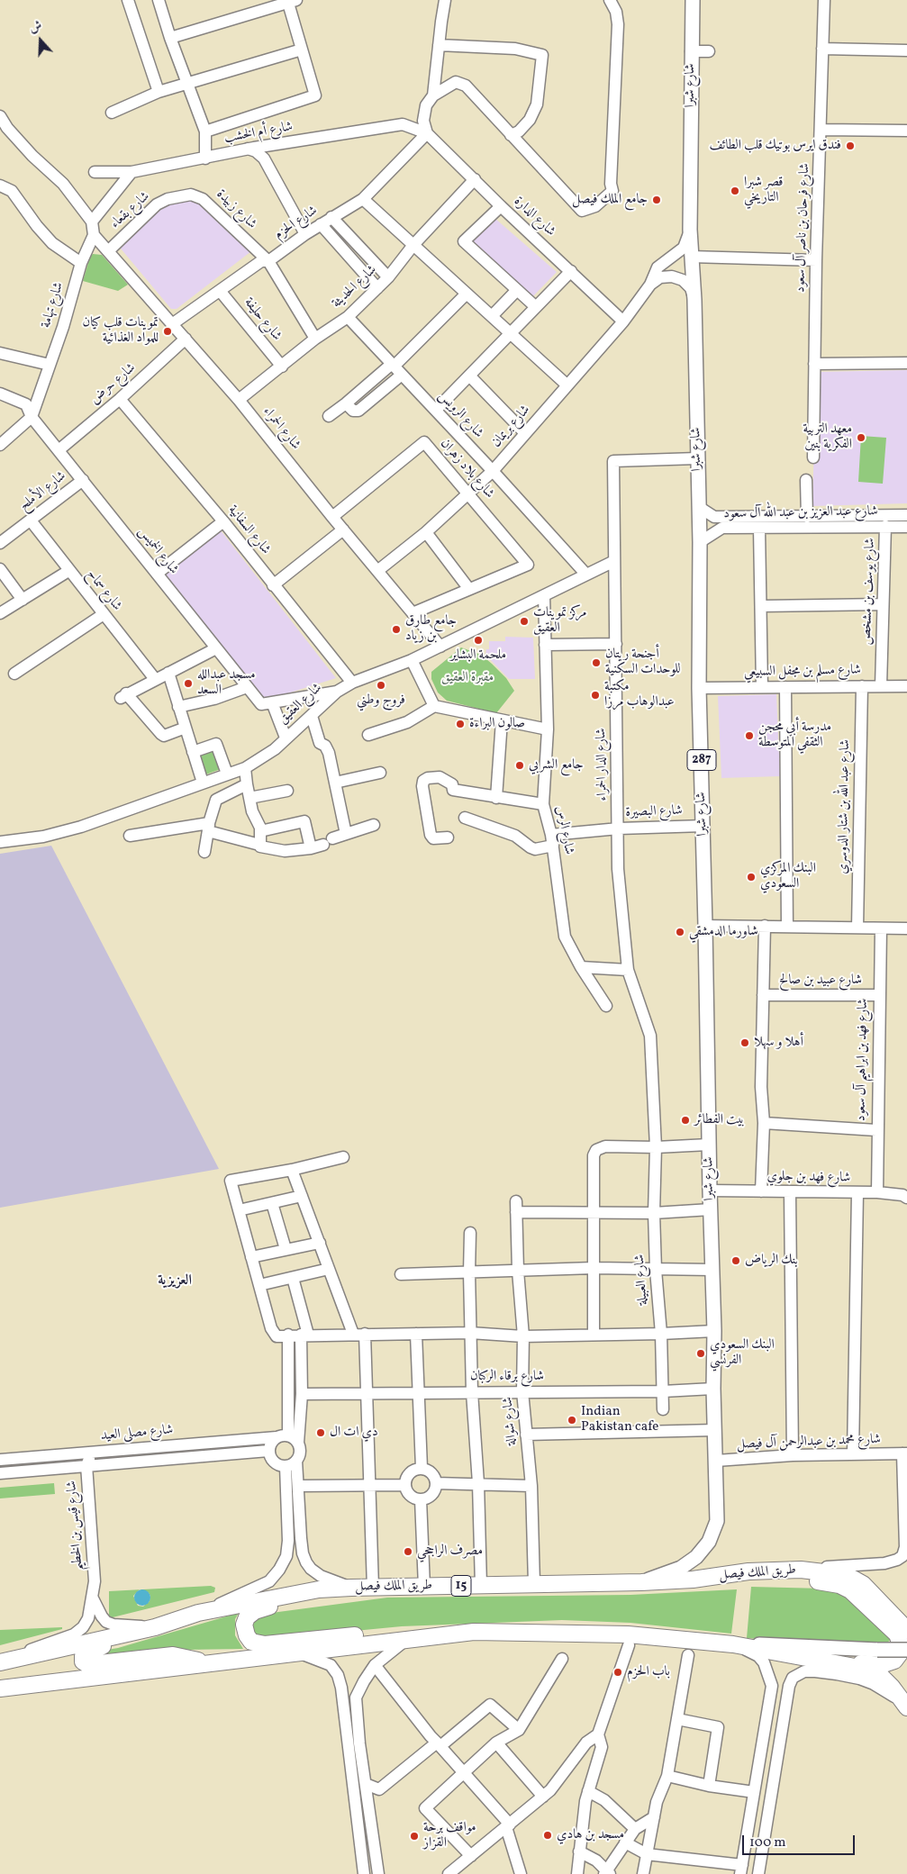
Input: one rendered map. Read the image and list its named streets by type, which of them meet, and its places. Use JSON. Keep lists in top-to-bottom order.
{
  "streets": {
    "highway": ["طريق الملك فيصل", "15"],
    "main road": ["شارع شبرا", "287"],
    "street": [
      "شارع أم الخشب",
      "شارع زبيدة",
      "شارع بقعاء",
      "شارع الدارة",
      "شارع الحزم",
      "شارع فرحان بن ناصر آل سعود",
      "شارع الحديثة",
      "شارع تهامة",
      "شارع حليفة",
      "شارع حرض",
      "شارع الرويس",
      "شارع بريمان",
      "شارع الحمراء",
      "شارع بلاد زهران",
      "شارع الأملح",
      "شارع عبد العزيز بن عبد الله آل سعود",
      "شارع السفانية",
      "شارع الخميس",
      "شارع سماح",
      "شارع يوسف بن مشخص",
      "شارع مسلم بن مجفل السبيعي",
      "شارع العقيق",
      "شارع الدار الحمراء",
      "شارع عبد الله بن شتار الدوسري",
      "شارع البصيرة",
      "شارع الرس",
      "شارع عبيد بن صالح",
      "شارع فهد بن ابراهيم آل سعود",
      "شارع فهد بن جلوي",
      "شارع العبيلة",
      "شارع برقاء الركبان",
      "شارع شوالة",
      "شارع مصلى العيد",
      "شارع محمد بن عبدالرحمن آل فيصل",
      "شارع قيس بن الخطيم"
    ]
  },
  "crossings": [
    ["شارع شبرا", "شارع بريمان"],
    ["شارع شبرا", "شارع عبد العزيز بن عبد الله آل سعود"],
    ["شارع شبرا", "شارع مسلم بن مجفل السبيعي"],
    ["شارع شبرا", "شارع الدار الحمراء"],
    ["شارع شبرا", "شارع البصيرة"],
    ["شارع شبرا", "شارع فهد بن جلوي"],
    ["شارع شبرا", "شارع برقاء الركبان"],
    ["شارع شبرا", "شارع محمد بن عبدالرحمن آل فيصل"],
    ["شارع شبرا", "طريق الملك فيصل"],
    ["شارع أم الخشب", "شارع الدارة"],
    ["شارع أم الخشب", "شارع الحزم"],
    ["شارع زبيدة", "شارع بقعاء"],
    ["شارع زبيدة", "شارع الحزم"],
    ["شارع زبيدة", "شارع الحديثة"],
    ["شارع بقعاء", "شارع الحمراء"],
    ["شارع الدارة", "شارع الحزم"],
    ["شارع الدارة", "شارع الحديثة"],
    ["شارع الدارة", "شارع بريمان"],
    ["شارع الحزم", "شارع حليفة"],
    ["شارع الحزم", "شارع الحمراء"],
    ["شارع الحديثة", "شارع حليفة"],
    ["شارع الحديثة", "شارع الرويس"],
    ["شارع الحديثة", "شارع الحمراء"],
    ["شارع تهامة", "شارع الحمراء"],
    ["شارع تهامة", "شارع الخميس"],
    ["شارع حرض", "شارع الحمراء"],
    ["شارع حرض", "شارع السفانية"],
    ["شارع حرض", "شارع الخميس"],
    ["شارع الرويس", "شارع بريمان"],
    ["شارع الرويس", "شارع العقيق"],
    ["شارع بريمان", "شارع الحمراء"],
    ["شارع بريمان", "شارع بلاد زهران"],
    ["شارع الحمراء", "شارع بلاد زهران"],
    ["شارع الحمراء", "شارع العقيق"],
    ["شارع الأملح", "شارع الخميس"],
    ["شارع الأملح", "شارع سماح"],
    ["شارع عبد العزيز بن عبد الله آل سعود", "شارع يوسف بن مشخص"],
    ["شارع السفانية", "شارع العقيق"],
    ["شارع الخميس", "شارع العقيق"],
    ["شارع يوسف بن مشخص", "شارع مسلم بن مجفل السبيعي"],
    ["شارع مسلم بن مجفل السبيعي", "شارع عبد الله بن شتار الدوسري"],
    ["شارع العقيق", "شارع الدار الحمراء"],
    ["شارع العقيق", "شارع الرس"],
    ["شارع الدار الحمراء", "شارع البصيرة"],
    ["شارع الدار الحمراء", "شارع العبيلة"],
    ["شارع البصيرة", "شارع الرس"],
    ["شارع عبيد بن صالح", "شارع فهد بن ابراهيم آل سعود"],
    ["شارع فهد بن ابراهيم آل سعود", "شارع فهد بن جلوي"],
    ["شارع العبيلة", "شارع برقاء الركبان"],
    ["شارع برقاء الركبان", "شارع شوالة"],
    ["شارع شوالة", "طريق الملك فيصل"],
    ["شارع مصلى العيد", "شارع قيس بن الخطيم"],
    ["شارع قيس بن الخطيم", "طريق الملك فيصل"]
  ],
  "districts": ["العزيزية"],
  "parks": ["مقبرة العقيق"],
  "places": [
    "فندق ايرس بوتيك قلب الطائف",
    "قصر شبرا التاريخي",
    "جامع الملك فيصل",
    "تموينات قلب كيان للمواد الغذائية",
    "معهد التربية الفكرية بنين",
    "مركز تموينات العقيق",
    "جامع طارق بن زياد",
    "ملحمة البشاير",
    "أجنحة ريتان للوحدات السكنية",
    "مسجد عبدالله السعد",
    "فروج وطني",
    "مكتبة عبدالوهاب مرزا",
    "صالون البراءة",
    "مدرسة أبي محجن الثقفي المتوسطة",
    "جامع الشربي",
    "البنك المركزي السعودي",
    "شاورما الدمشقي",
    "أهلا و سهلا",
    "بيت الفطائر",
    "بنك الرياض",
    "البنك السعودي الفرنسي",
    "Indian Pakistan cafe",
    "دي ات ال",
    "مصرف الراجحي",
    "باب الحزم",
    "مسجد بن هادي",
    "مواقف برحة القزاز"
  ],
  "scale_bar": "100 m",
  "north": "top"
}
